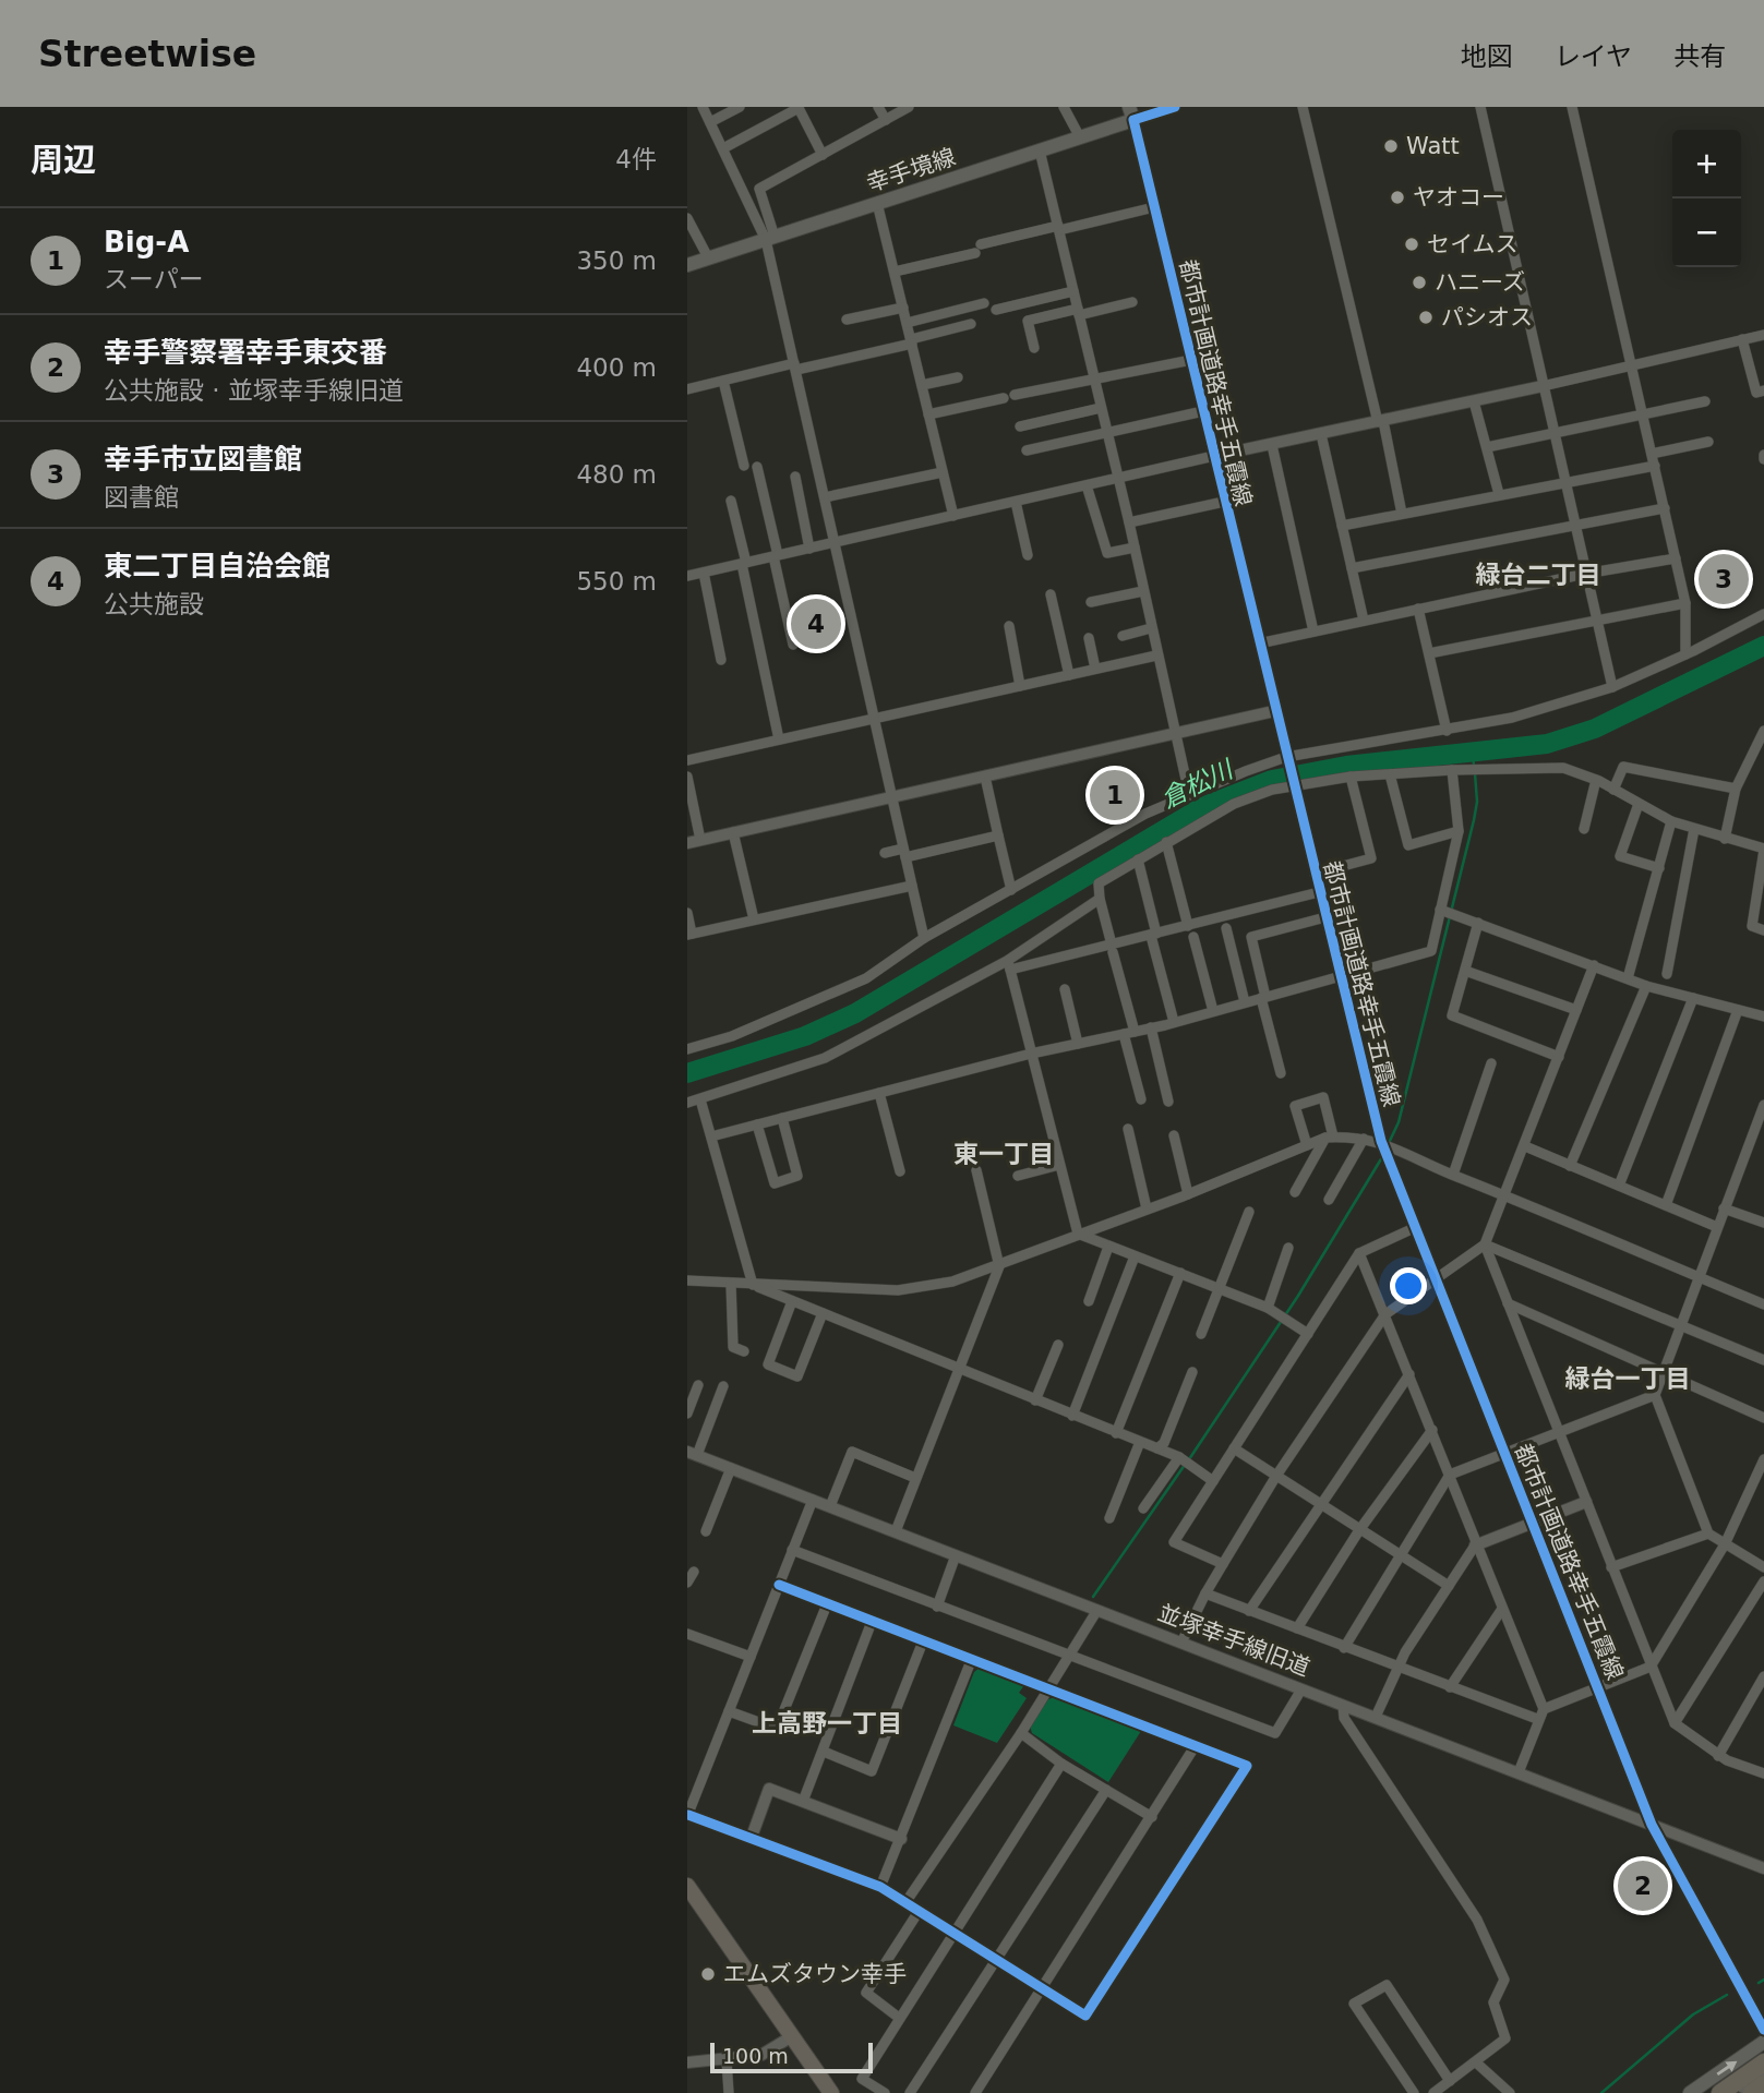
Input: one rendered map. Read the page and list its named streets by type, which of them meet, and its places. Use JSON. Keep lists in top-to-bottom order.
{
  "streets": {
    "main road": ["幸手境線"],
    "street": ["都市計画道路幸手五霞線", "並塚幸手線旧道"]
  },
  "crossings": [
    ["幸手境線", "都市計画道路幸手五霞線"],
    ["都市計画道路幸手五霞線", "並塚幸手線旧道"]
  ],
  "districts": [
    "緑台二丁目",
    "東一丁目",
    "緑台一丁目",
    "上高野一丁目"
  ],
  "water": ["倉松川"],
  "places": [
    "Watt",
    "ヤオコー",
    "セイムス",
    "ハニーズ",
    "パシオス",
    "エムズタウン幸手"
  ],
  "scale_bar": "100 m",
  "page": {
    "header": "Streetwise",
    "nav": ["地図", "レイヤ", "共有"],
    "heading": ["周辺", "4件"],
    "map_buttons": ["+", "−"],
    "list": [
      {
        "mark": "1",
        "name": "Big-A",
        "note": "スーパー",
        "value": "350 m"
      },
      {
        "mark": "2",
        "name": "幸手警察署幸手東交番",
        "note": "公共施設 · 並塚幸手線旧道",
        "value": "400 m"
      },
      {
        "mark": "3",
        "name": "幸手市立図書館",
        "note": "図書館",
        "value": "480 m"
      },
      {
        "mark": "4",
        "name": "東二丁目自治会館",
        "note": "公共施設",
        "value": "550 m"
      }
    ],
    "pins": [
      "3",
      "4",
      "1",
      "2"
    ],
    "scale": "100 m"
  }
}
